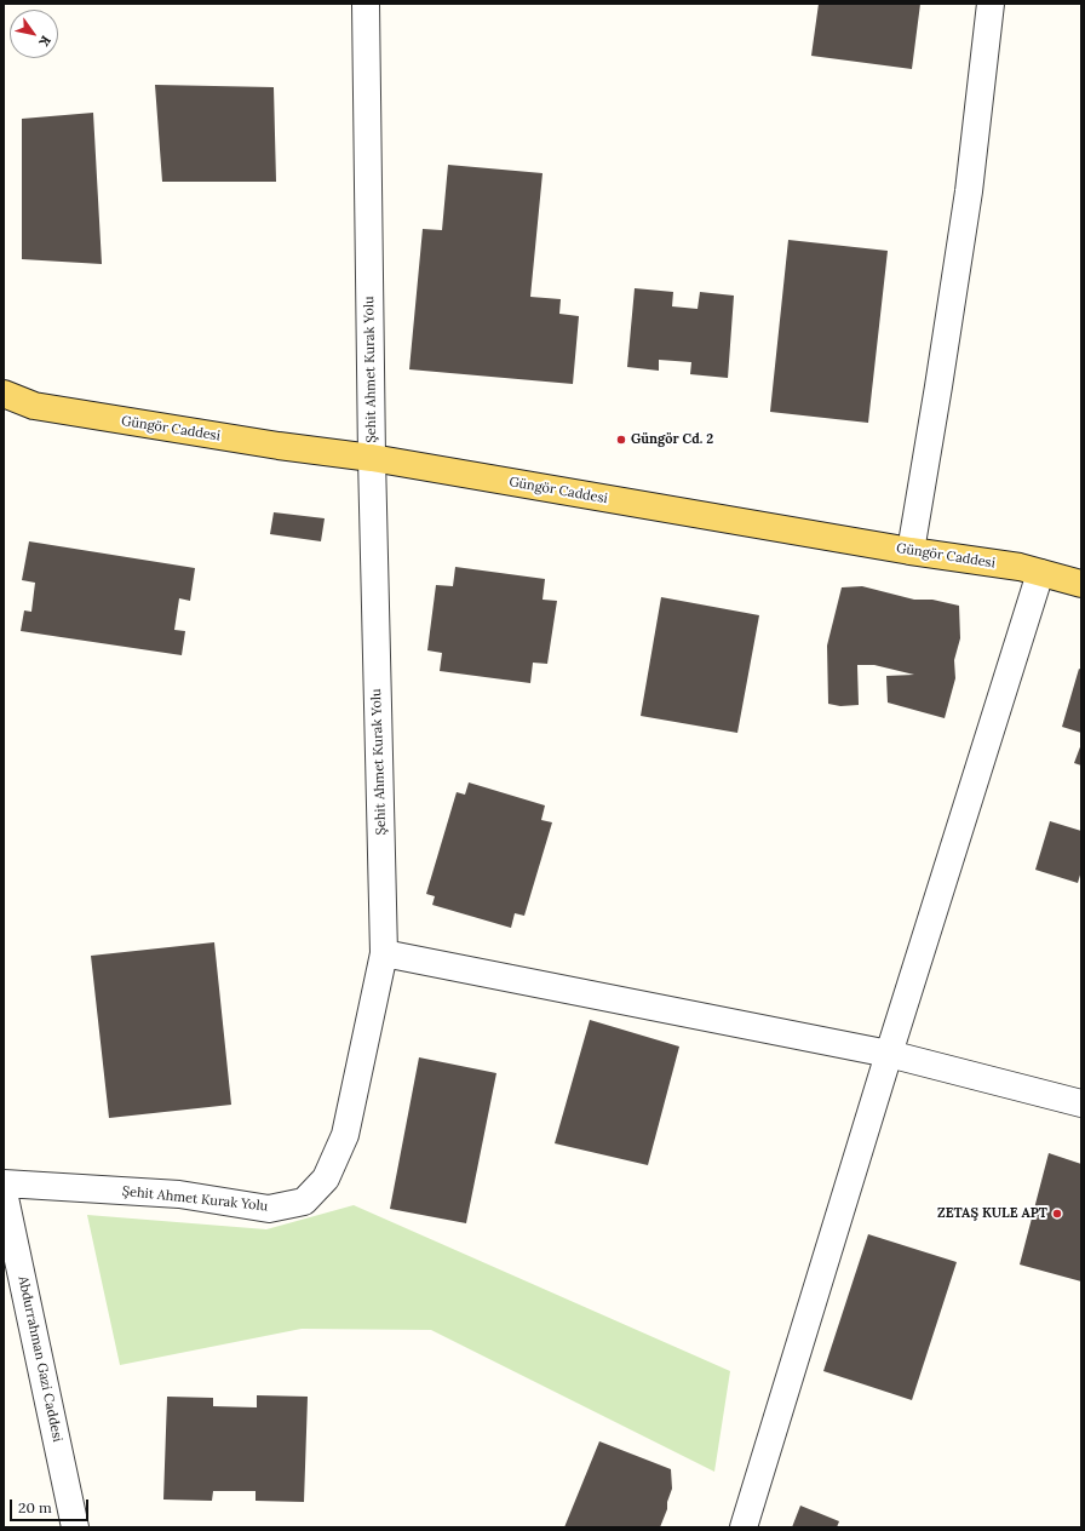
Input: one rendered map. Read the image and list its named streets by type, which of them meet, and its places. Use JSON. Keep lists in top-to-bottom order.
{
  "streets": {
    "main road": ["Güngör Caddesi"],
    "street": ["Şehit Ahmet Kurak Yolu", "Abdurrahman Gazi Caddesi"]
  },
  "crossings": [
    ["Şehit Ahmet Kurak Yolu", "Güngör Caddesi"]
  ],
  "places": ["Güngör Cd. 2", "ZETAŞ KULE APT"],
  "scale_bar": "20 m",
  "north": "bottom right"
}
